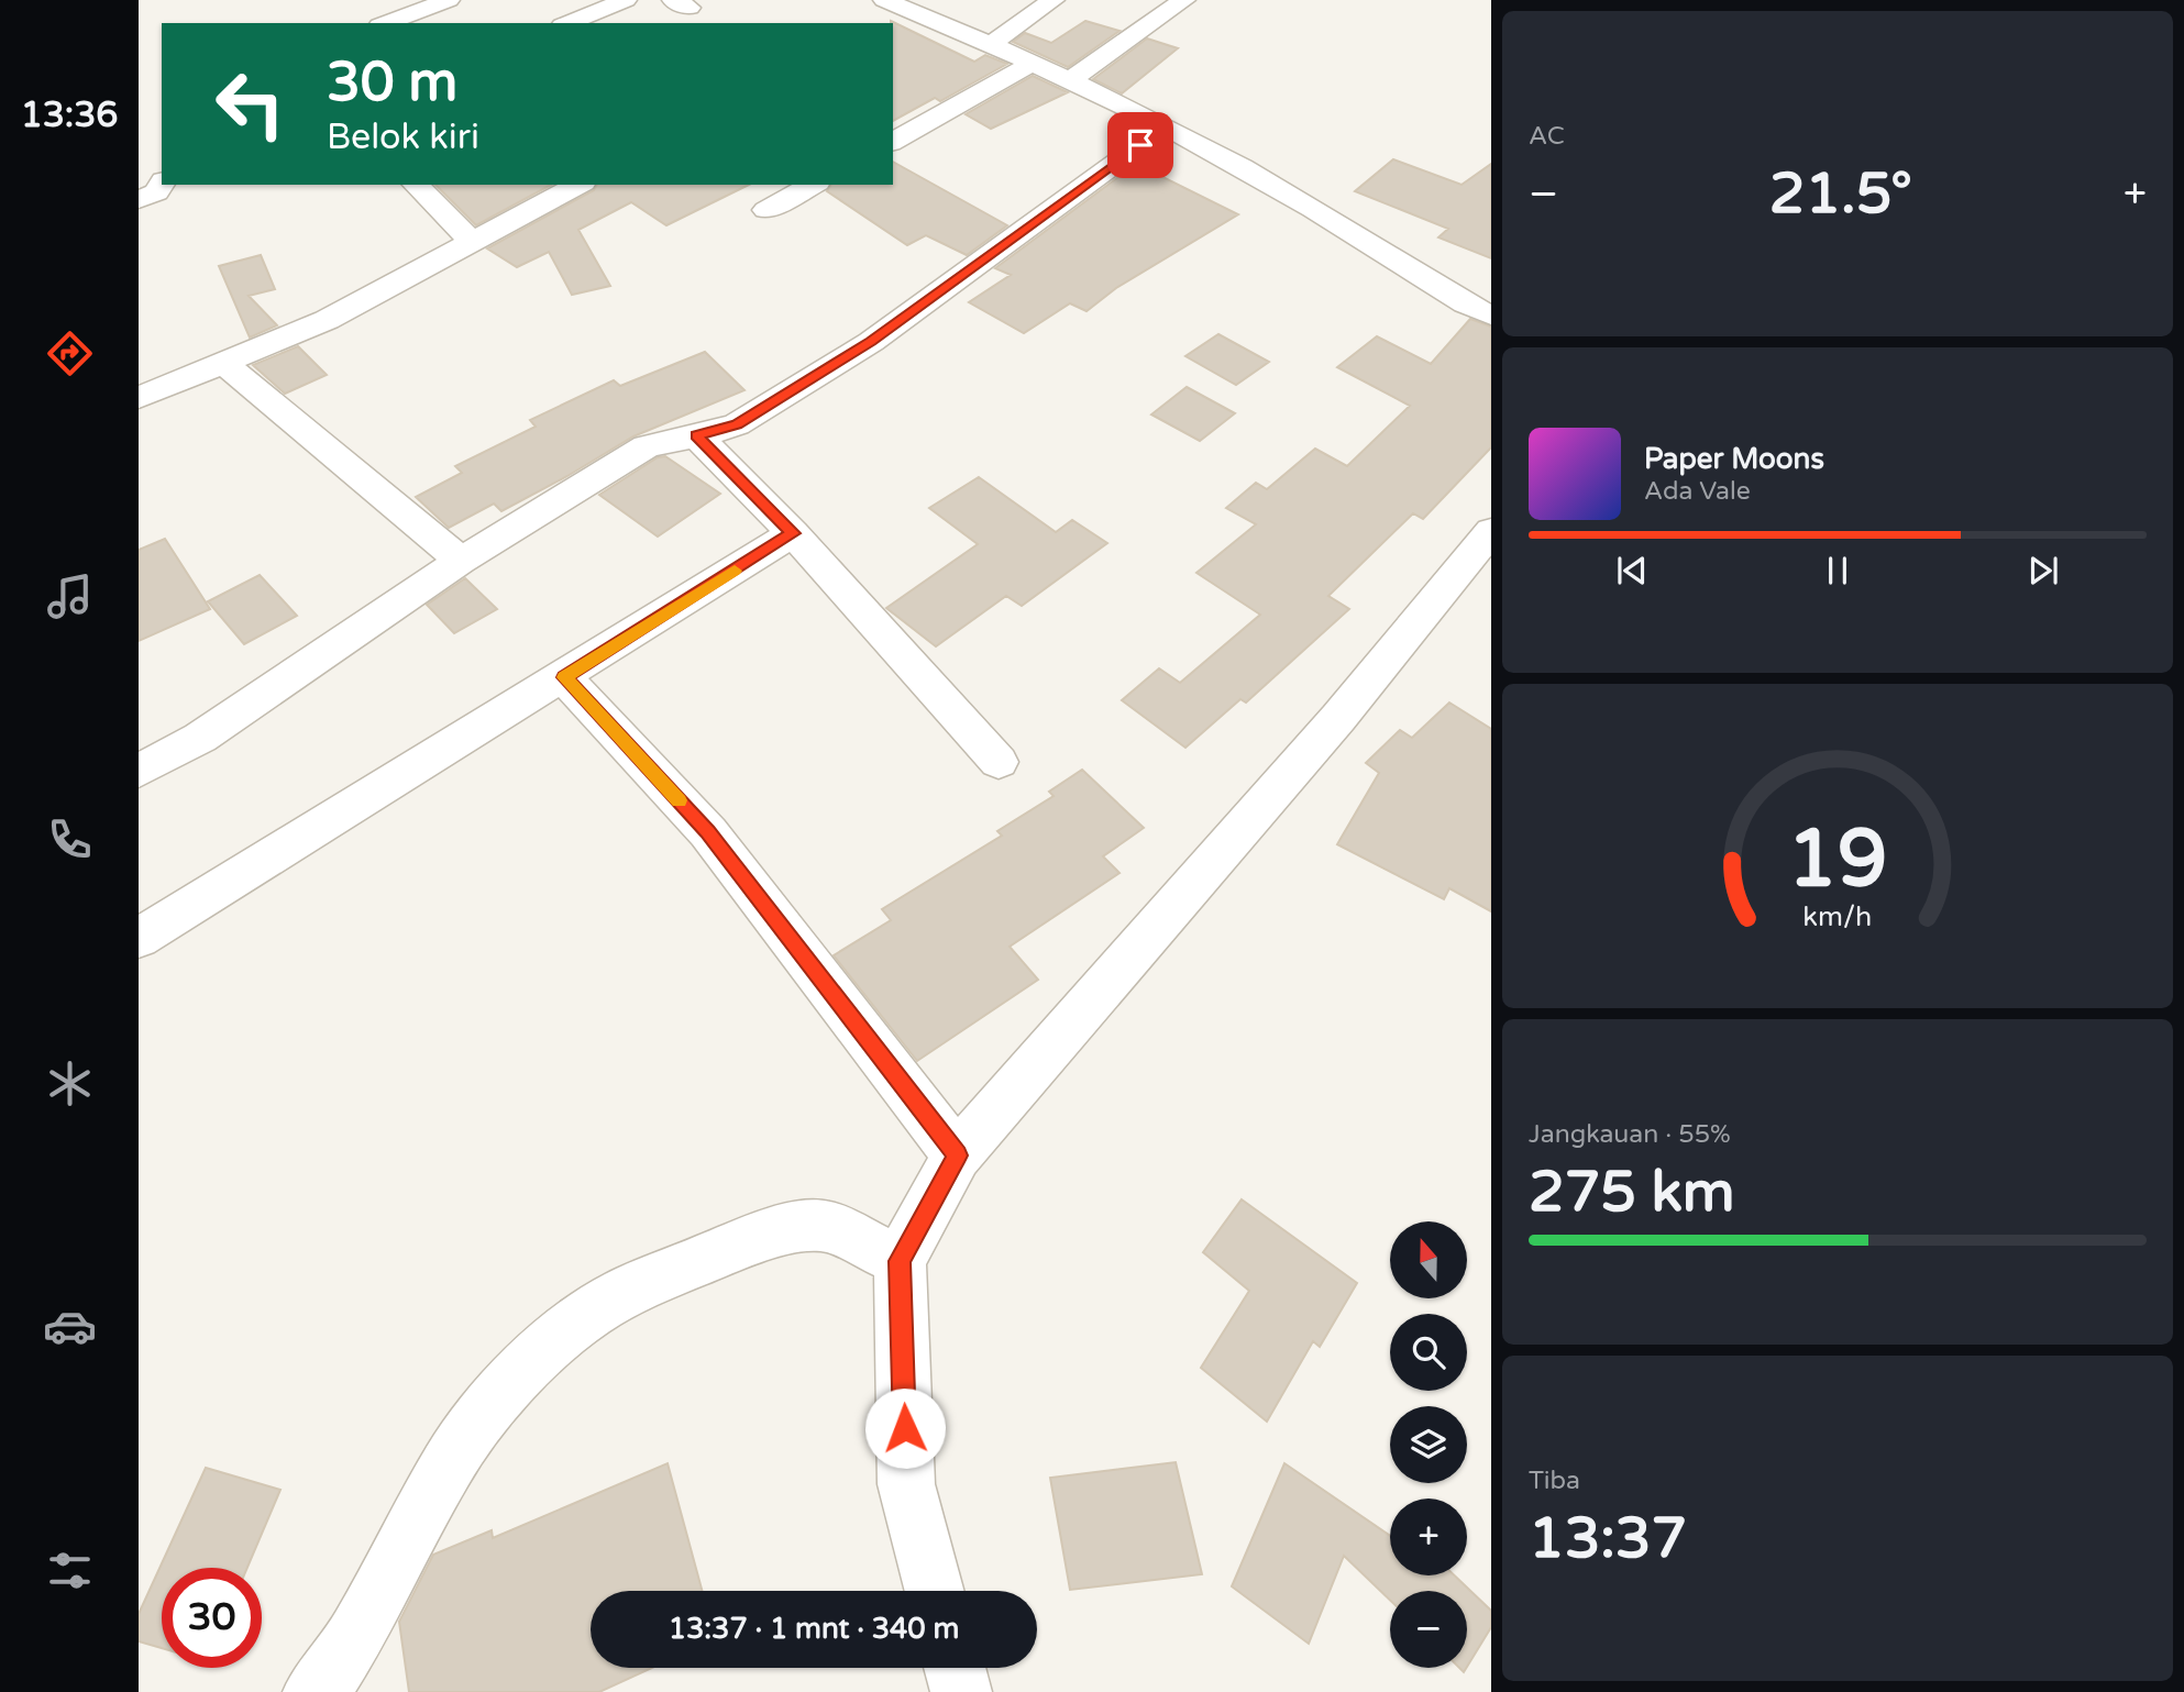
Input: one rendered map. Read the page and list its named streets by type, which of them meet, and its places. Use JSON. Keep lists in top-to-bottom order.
{
  "north": "top",
  "page": {
    "tabs": "13:36",
    "tile": [
      "AC",
      ["Jangkauan · 55%", "275 km"],
      ["Tiba", "13:37"]
    ],
    "turn": ["30 m", "Belok kiri"],
    "heat": ["−", "21.5°", "+"],
    "song": ["Paper Moons", "Ada Vale"],
    "map_buttons": ["+", "−"],
    "limit": "30",
    "trip": "13:37 · 1 mnt · 340 m",
    "gauge": ["19", "km/h"]
  }
}
